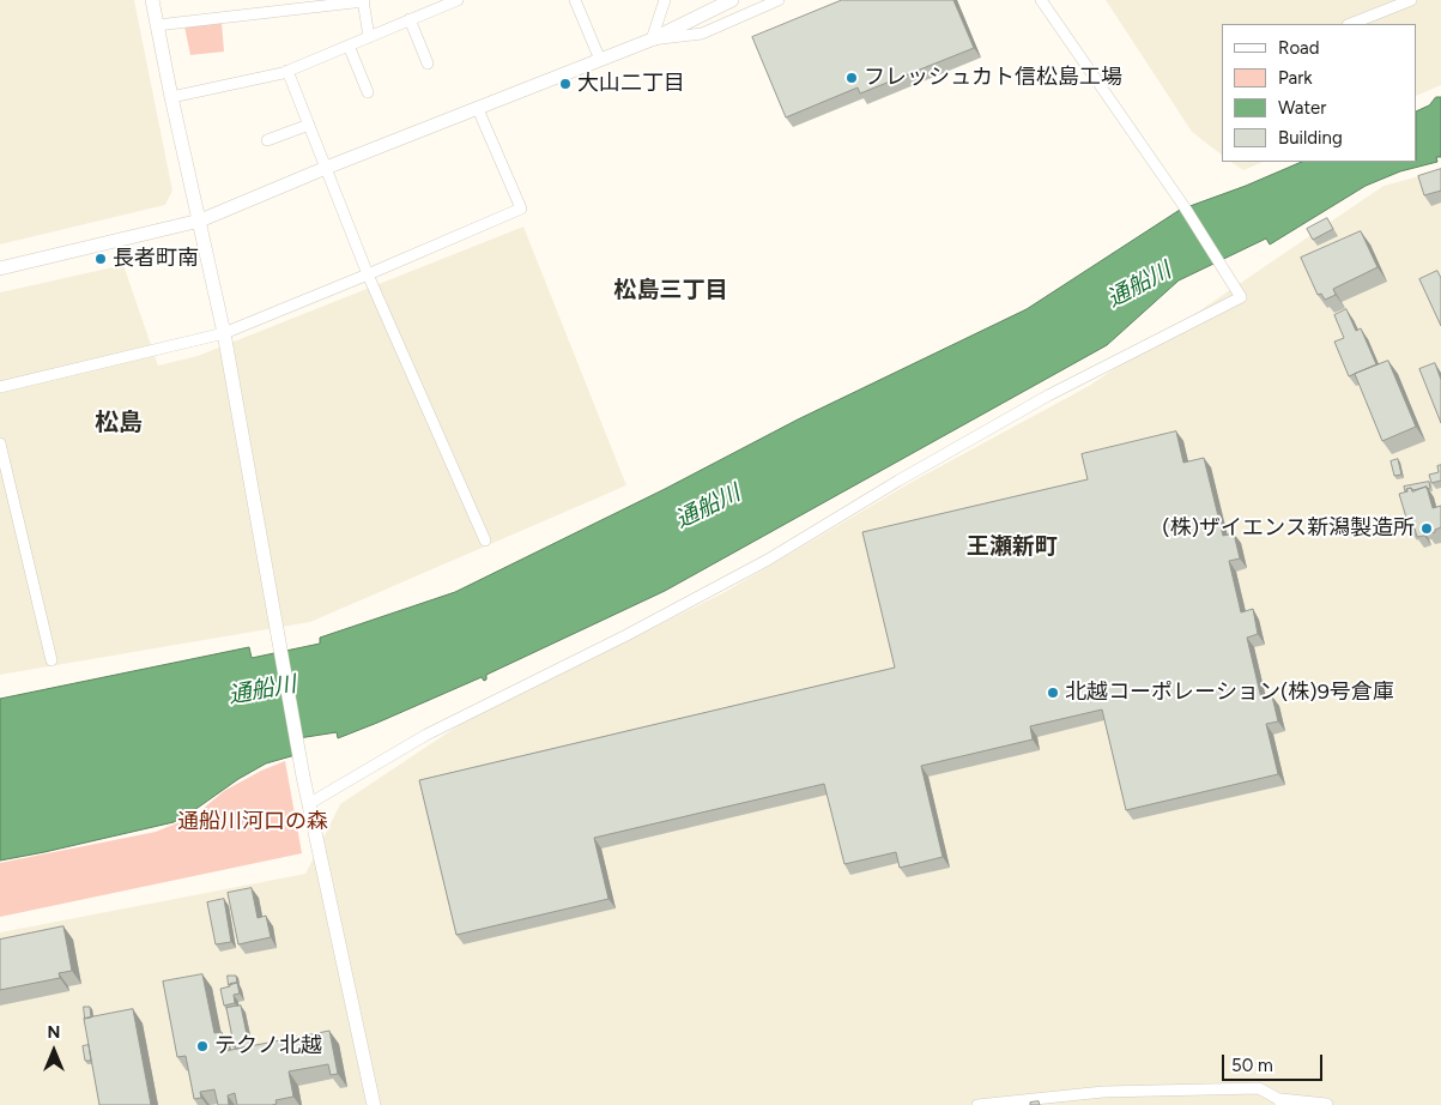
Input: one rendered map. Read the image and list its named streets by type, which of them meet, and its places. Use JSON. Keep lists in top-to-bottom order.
{
  "districts": ["松島三丁目", "松島", "王瀬新町"],
  "water": ["通船川"],
  "parks": ["通船川河口の森"],
  "places": [
    "フレッシュカト信松島工場",
    "大山二丁目",
    "長者町南",
    "(株)ザイエンス新潟製造所",
    "北越コーポレーション(株)9号倉庫",
    "テクノ北越"
  ],
  "legend": [
    "Road",
    "Park",
    "Water",
    "Building"
  ],
  "scale_bar": "50 m",
  "north": "top"
}
